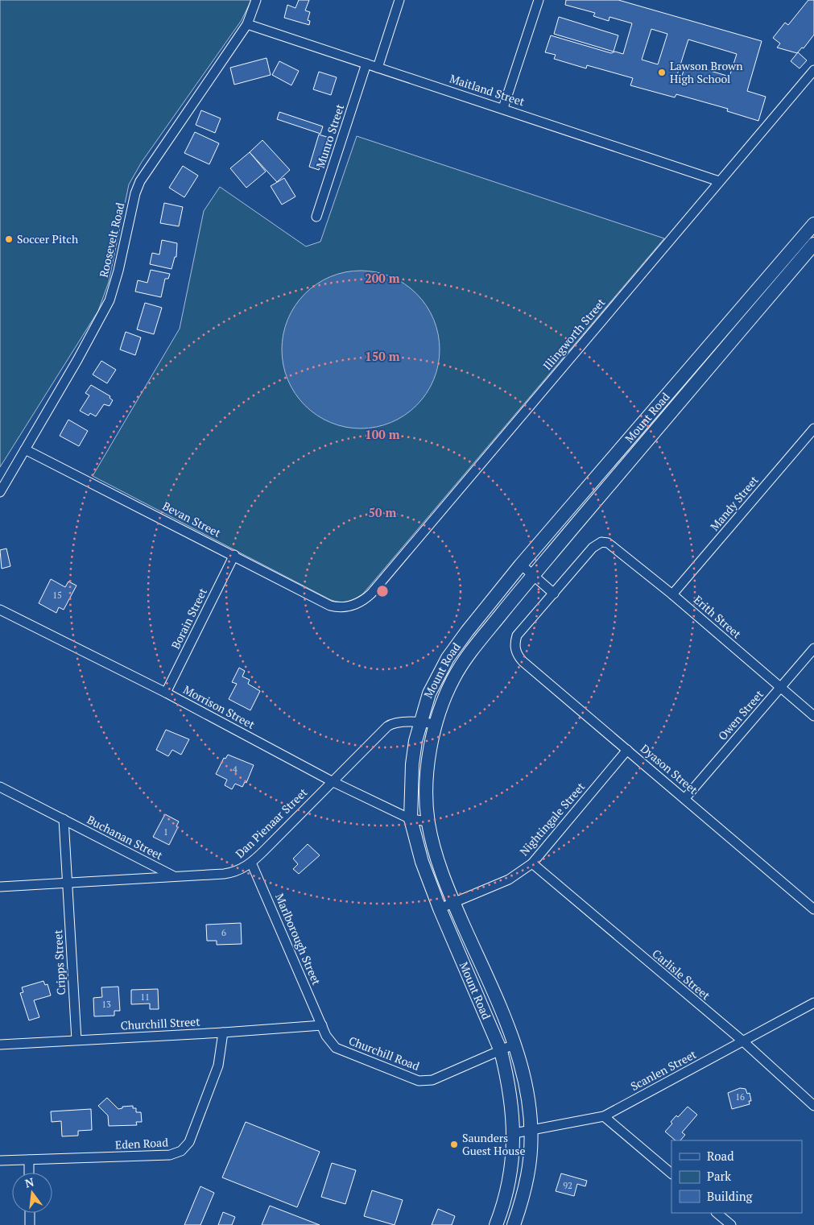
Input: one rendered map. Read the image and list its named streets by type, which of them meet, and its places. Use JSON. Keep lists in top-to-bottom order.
{
  "streets": {
    "main road": ["Mount Road"],
    "street": [
      "Maitland Street",
      "Munro Street",
      "Roosevelt Road",
      "Illingworth Street",
      "Mandy Street",
      "Bevan Street",
      "Erith Street",
      "Borain Street",
      "Morrison Street",
      "Owen Street",
      "Dyason Street",
      "Nightingale Street",
      "Dan Pienaar Street",
      "Buchanan Street",
      "Marlborough Street",
      "Cripps Street",
      "Carlisle Street",
      "Churchill Street",
      "Churchill Road",
      "Scanlen Street",
      "Eden Road"
    ]
  },
  "crossings": [
    ["Maitland Street", "Munro Street"],
    ["Maitland Street", "Roosevelt Road"],
    ["Maitland Street", "Illingworth Street"],
    ["Roosevelt Road", "Bevan Street"],
    ["Illingworth Street", "Bevan Street"],
    ["Mount Road", "Morrison Street"],
    ["Mount Road", "Nightingale Street"],
    ["Mount Road", "Dan Pienaar Street"],
    ["Mount Road", "Churchill Road"],
    ["Mount Road", "Scanlen Street"],
    ["Mandy Street", "Erith Street"],
    ["Bevan Street", "Borain Street"],
    ["Erith Street", "Owen Street"],
    ["Erith Street", "Dyason Street"],
    ["Borain Street", "Morrison Street"],
    ["Morrison Street", "Dan Pienaar Street"],
    ["Owen Street", "Dyason Street"],
    ["Dyason Street", "Nightingale Street"],
    ["Nightingale Street", "Carlisle Street"],
    ["Dan Pienaar Street", "Buchanan Street"],
    ["Dan Pienaar Street", "Marlborough Street"],
    ["Dan Pienaar Street", "Cripps Street"],
    ["Marlborough Street", "Churchill Street"],
    ["Marlborough Street", "Churchill Road"],
    ["Cripps Street", "Churchill Street"],
    ["Carlisle Street", "Scanlen Street"],
    ["Churchill Street", "Churchill Road"],
    ["Churchill Street", "Eden Road"]
  ],
  "places": ["Lawson Brown High School", "Soccer Pitch", "Saunders Guest House"],
  "house_numbers": [
    "15",
    "4",
    "1",
    "6",
    "11",
    "13",
    "16",
    "92"
  ],
  "legend": ["Road", "Park", "Building"],
  "north": "top",
  "rings": [
    "200 m",
    "150 m",
    "100 m",
    "50 m"
  ]
}
